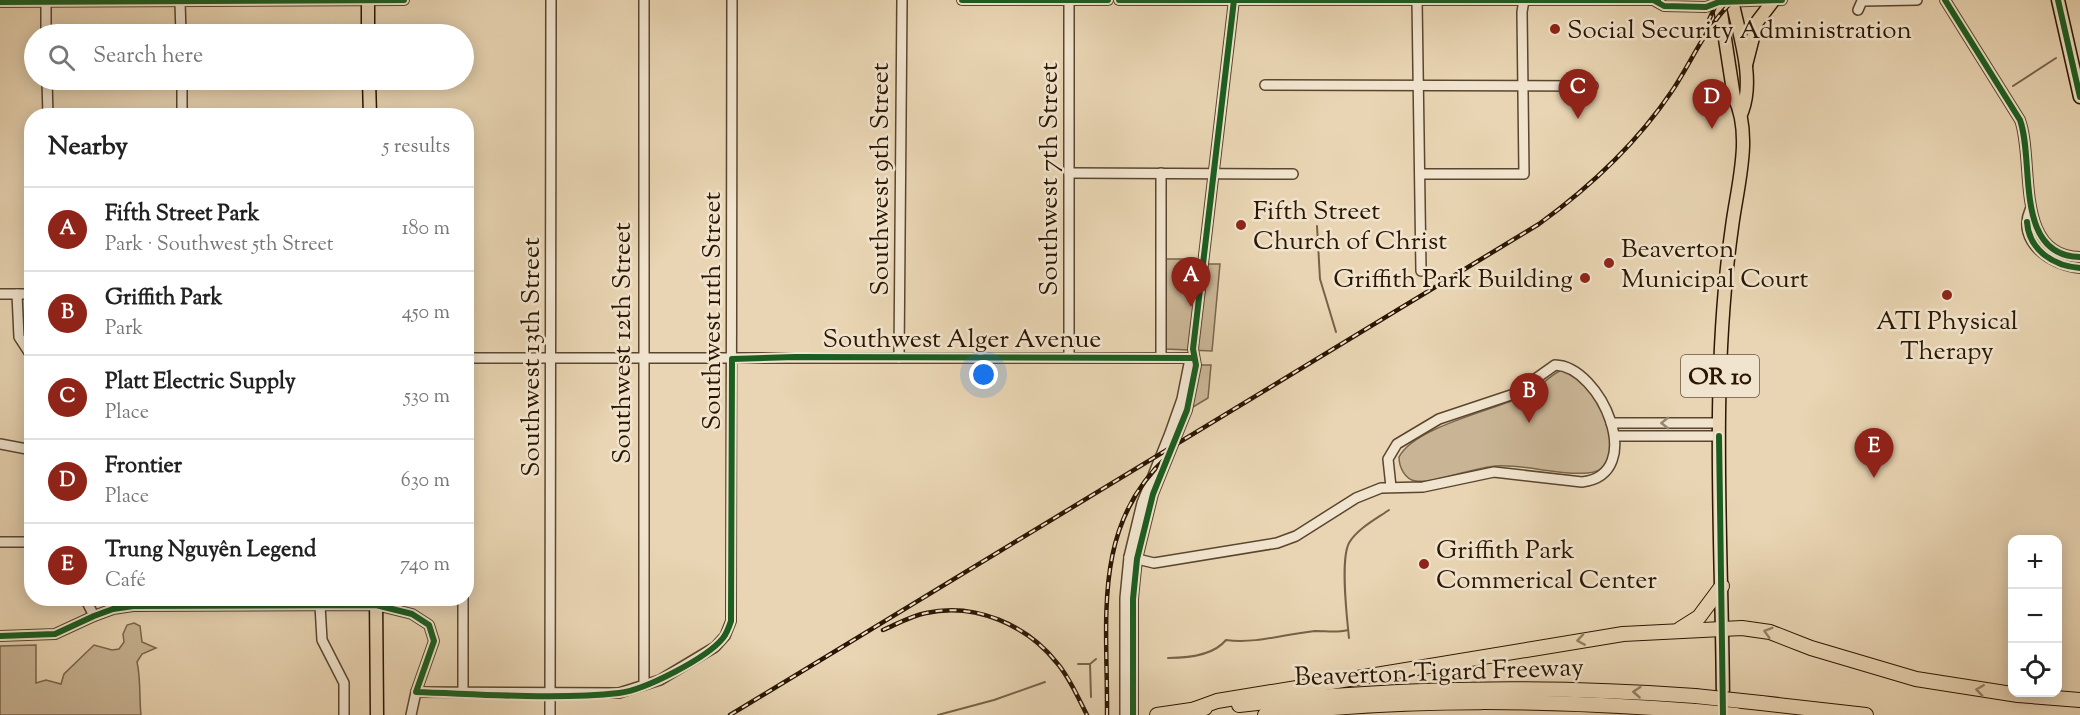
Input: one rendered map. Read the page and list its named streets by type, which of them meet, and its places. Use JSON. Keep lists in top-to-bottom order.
{
  "streets": {
    "highway": ["Beaverton-Tigard Freeway"],
    "main road": ["OR 10"],
    "street": [
      "Southwest 9th Street",
      "Southwest 7th Street",
      "Southwest 11th Street",
      "Southwest Alger Avenue",
      "Southwest 12th Street",
      "Southwest 13th Street"
    ]
  },
  "crossings": [
    ["Southwest 9th Street", "Southwest Alger Avenue"],
    ["Southwest 7th Street", "Southwest Alger Avenue"],
    ["Southwest 11th Street", "Southwest Alger Avenue"],
    ["Southwest 11th Street", "Southwest 12th Street"],
    ["Southwest Alger Avenue", "Southwest 12th Street"],
    ["Southwest Alger Avenue", "Southwest 13th Street"]
  ],
  "places": [
    "Social Security Administration",
    "Fifth Street Church of Christ",
    "Beaverton Municipal Court",
    "Griffith Park Building",
    "ATI Physical Therapy",
    "Griffith Park Commerical Center"
  ],
  "page": {
    "search": "Search here",
    "pins": [
      "C",
      "D",
      "A",
      "B",
      "E"
    ],
    "heading": ["Nearby", "5 results"],
    "list": [
      {
        "mark": "A",
        "name": "Fifth Street Park",
        "note": "Park · Southwest 5th Street",
        "value": "180 m"
      },
      {
        "mark": "B",
        "name": "Griffith Park",
        "note": "Park",
        "value": "450 m"
      },
      {
        "mark": "C",
        "name": "Platt Electric Supply",
        "note": "Place",
        "value": "530 m"
      },
      {
        "mark": "D",
        "name": "Frontier",
        "note": "Place",
        "value": "630 m"
      },
      {
        "mark": "E",
        "name": "Trung Nguyên Legend",
        "note": "Café",
        "value": "740 m"
      }
    ],
    "map_buttons": ["+", "−"]
  }
}
